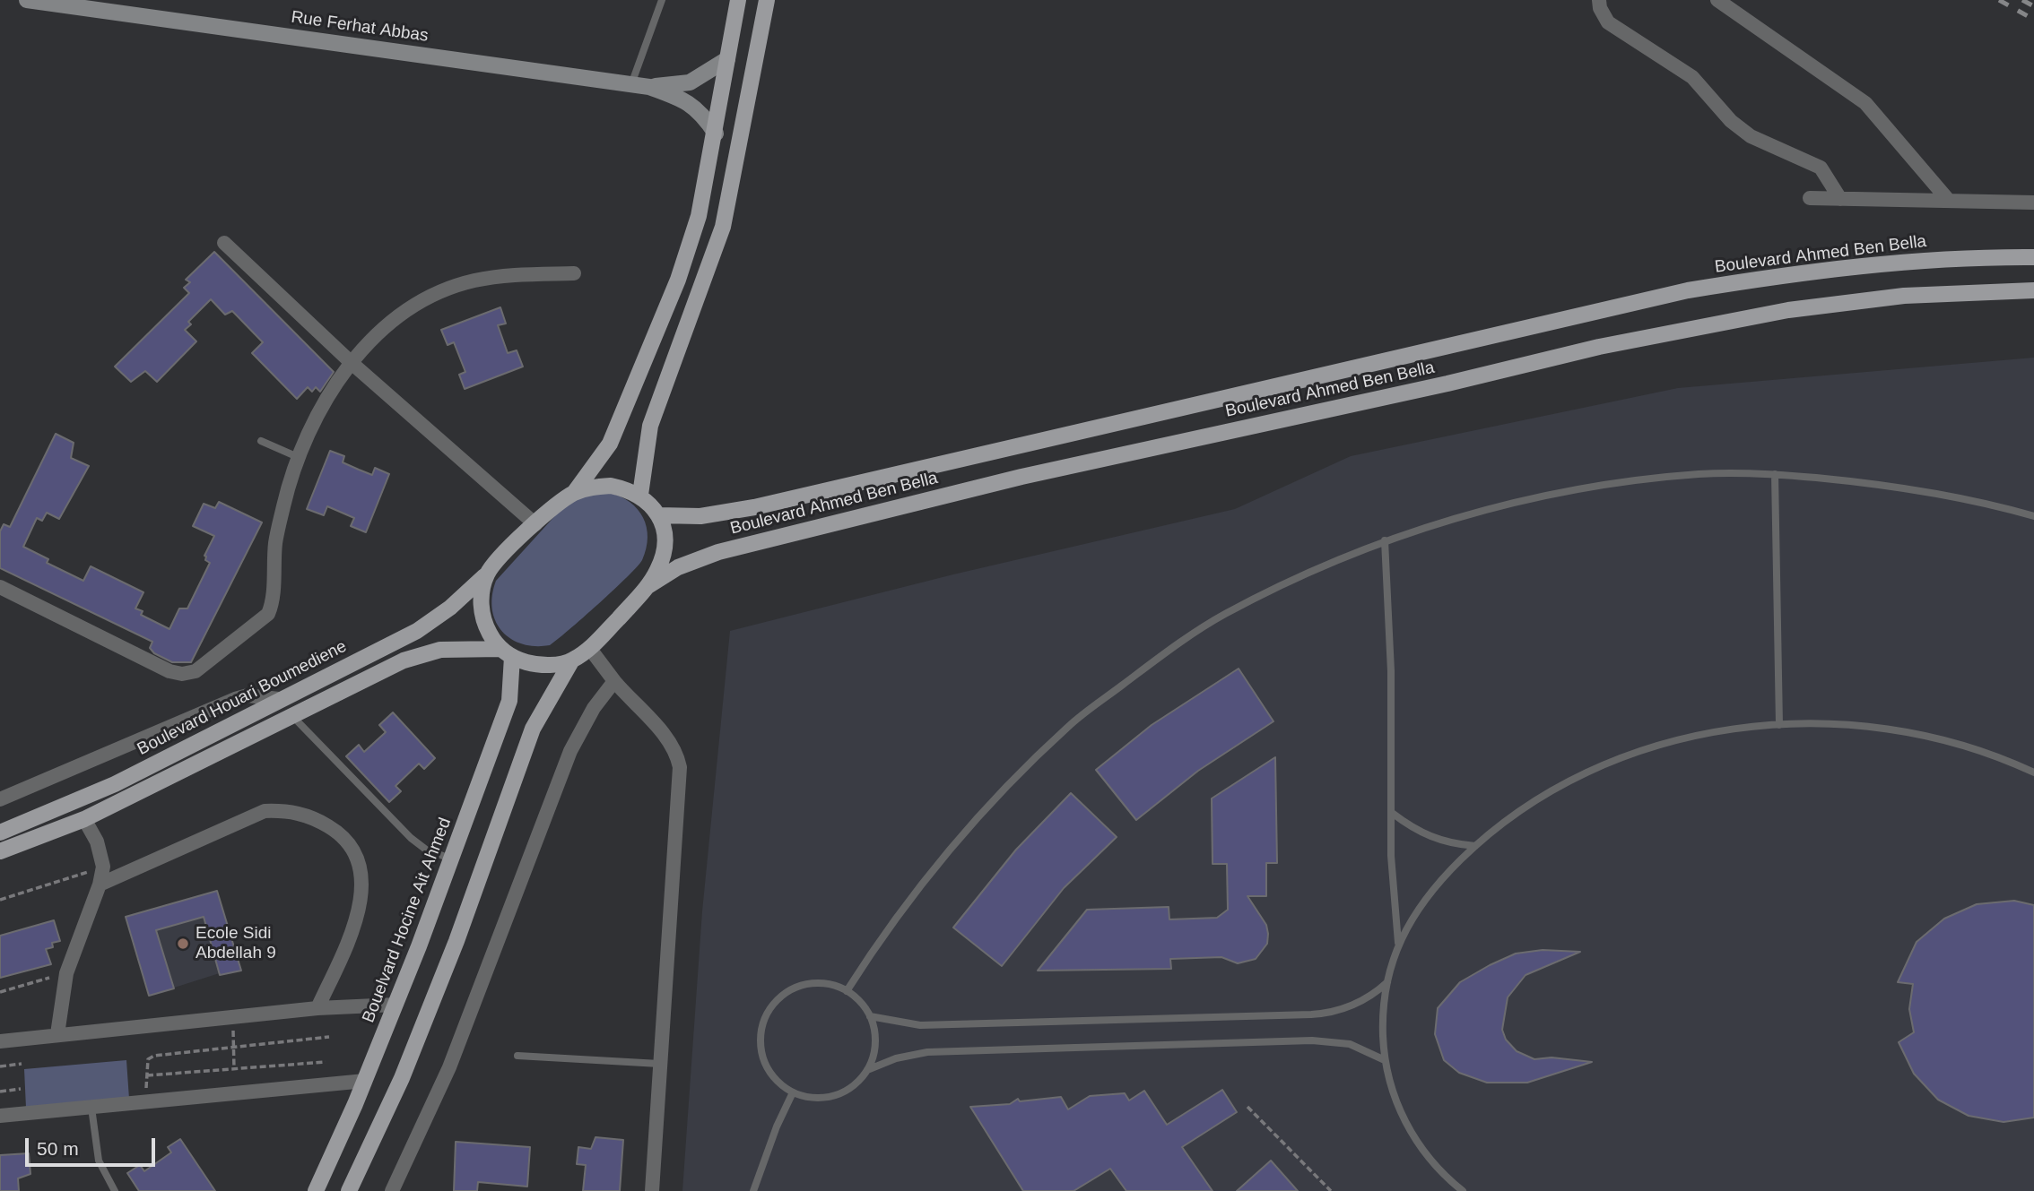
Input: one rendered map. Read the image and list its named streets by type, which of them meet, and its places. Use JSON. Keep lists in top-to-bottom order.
{
  "streets": {
    "main road": ["Boulevard Ahmed Ben Bella", "Boulevard Houari Boumediene", "Bouelvard Hocine Ait Ahmed"],
    "street": ["Rue Ferhat Abbas"]
  },
  "crossings": [
    ["Boulevard Ahmed Ben Bella", "Boulevard Houari Boumediene"],
    ["Boulevard Ahmed Ben Bella", "Bouelvard Hocine Ait Ahmed"],
    ["Boulevard Houari Boumediene", "Bouelvard Hocine Ait Ahmed"]
  ],
  "places": ["Ecole Sidi Abdellah 9"],
  "scale_bar": "50 m"
}
